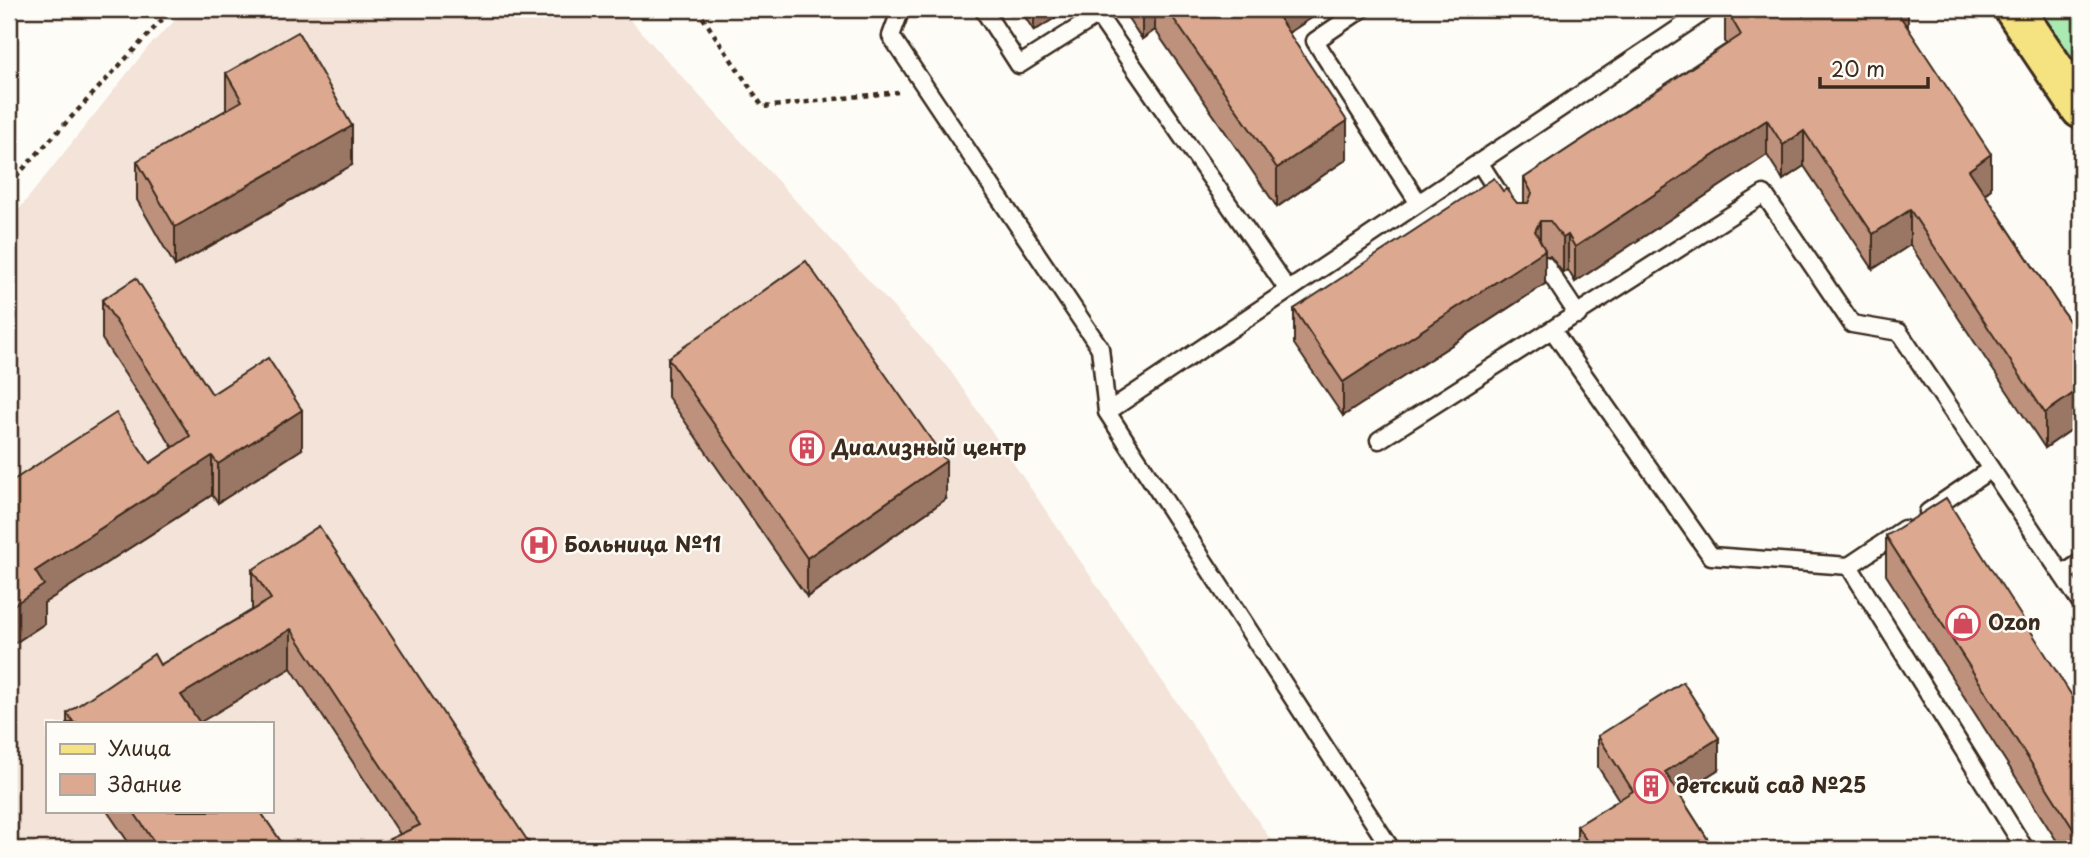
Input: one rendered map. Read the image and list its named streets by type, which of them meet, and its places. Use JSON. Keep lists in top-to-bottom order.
{
  "places": {
    "building": ["Диализный центр", "детский сад №25"],
    "hospital": ["Больница №11"],
    "shop": ["Ozon"]
  },
  "legend": ["Улица", "Здание"],
  "scale_bar": "20 m"
}
